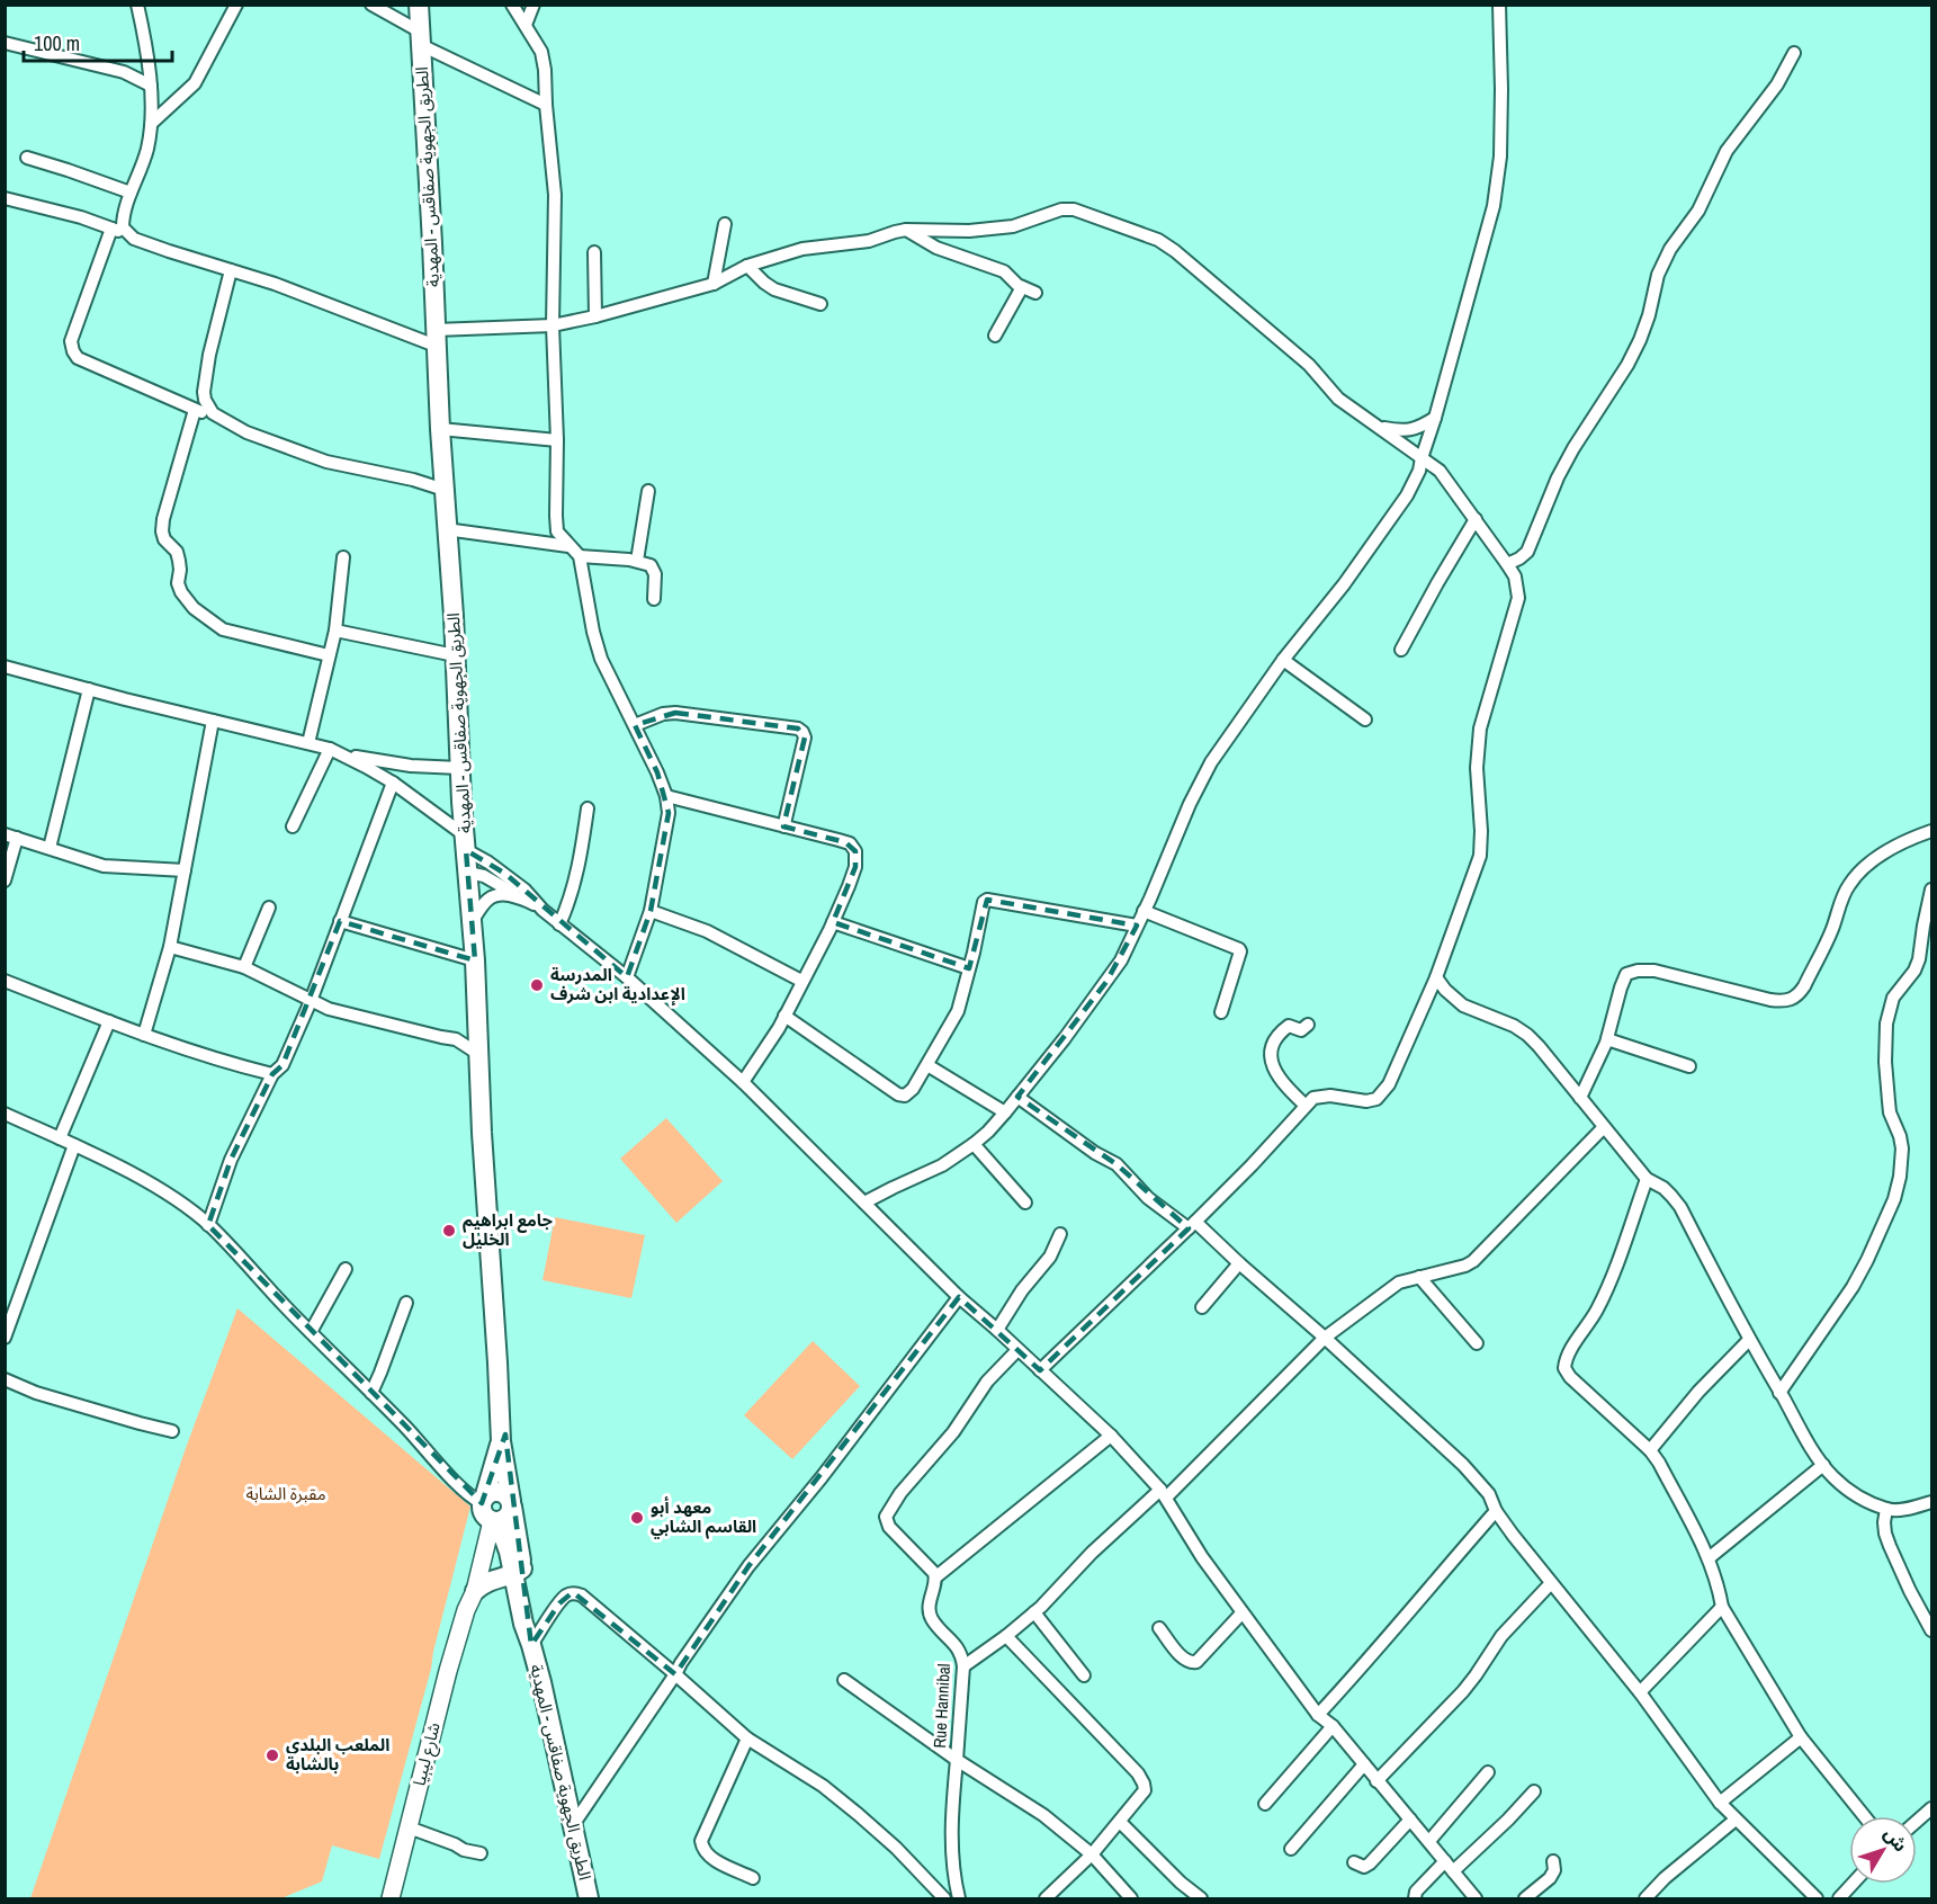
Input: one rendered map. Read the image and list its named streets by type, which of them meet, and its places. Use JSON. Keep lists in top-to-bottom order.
{
  "streets": {
    "main road": ["الطريق الجهوية صفاقس - المهدية", "شارع ليبيا"],
    "street": ["Rue Hannibal"]
  },
  "crossings": [
    ["الطريق الجهوية صفاقس - المهدية", "شارع ليبيا"]
  ],
  "parks": ["مقبرة الشابة"],
  "places": [
    "المدرسة الإعدادية ابن شرف",
    "جامع ابراهيم الخليل",
    "معهد أبو القاسم الشابي",
    "الملعب البلدي بالشابة"
  ],
  "scale_bar": "100 m",
  "north": "top right"
}
